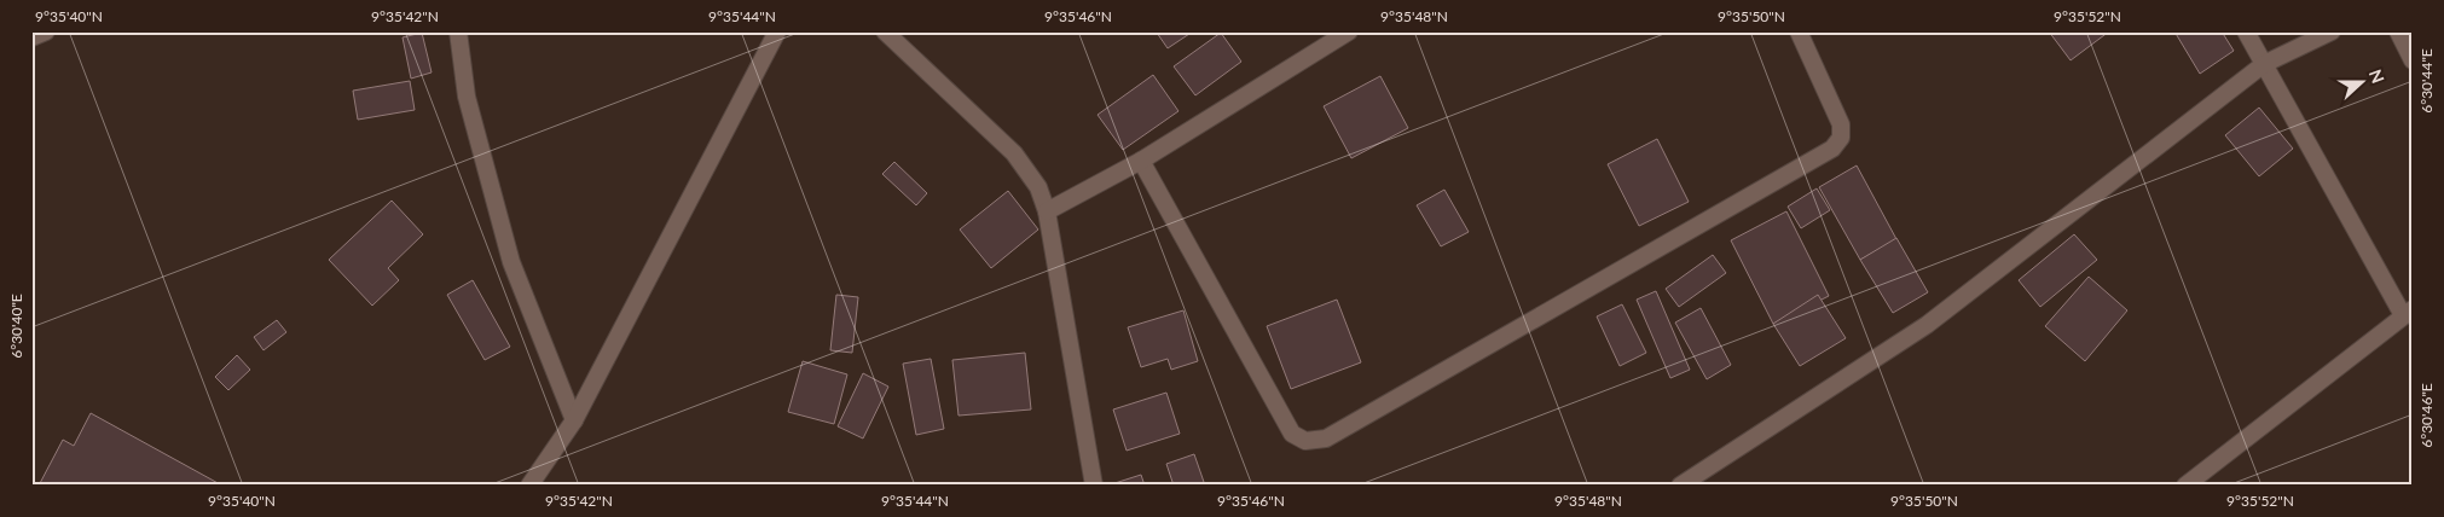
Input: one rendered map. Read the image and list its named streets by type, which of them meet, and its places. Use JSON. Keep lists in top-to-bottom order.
{
  "north": "right",
  "coordinates": [
    "9°35'40\"N",
    "9°35'42\"N",
    "9°35'44\"N",
    "9°35'46\"N",
    "9°35'48\"N",
    "9°35'50\"N",
    "9°35'52\"N",
    "6°30'44\"E",
    "6°30'40\"E",
    "6°30'46\"E"
  ]
}
